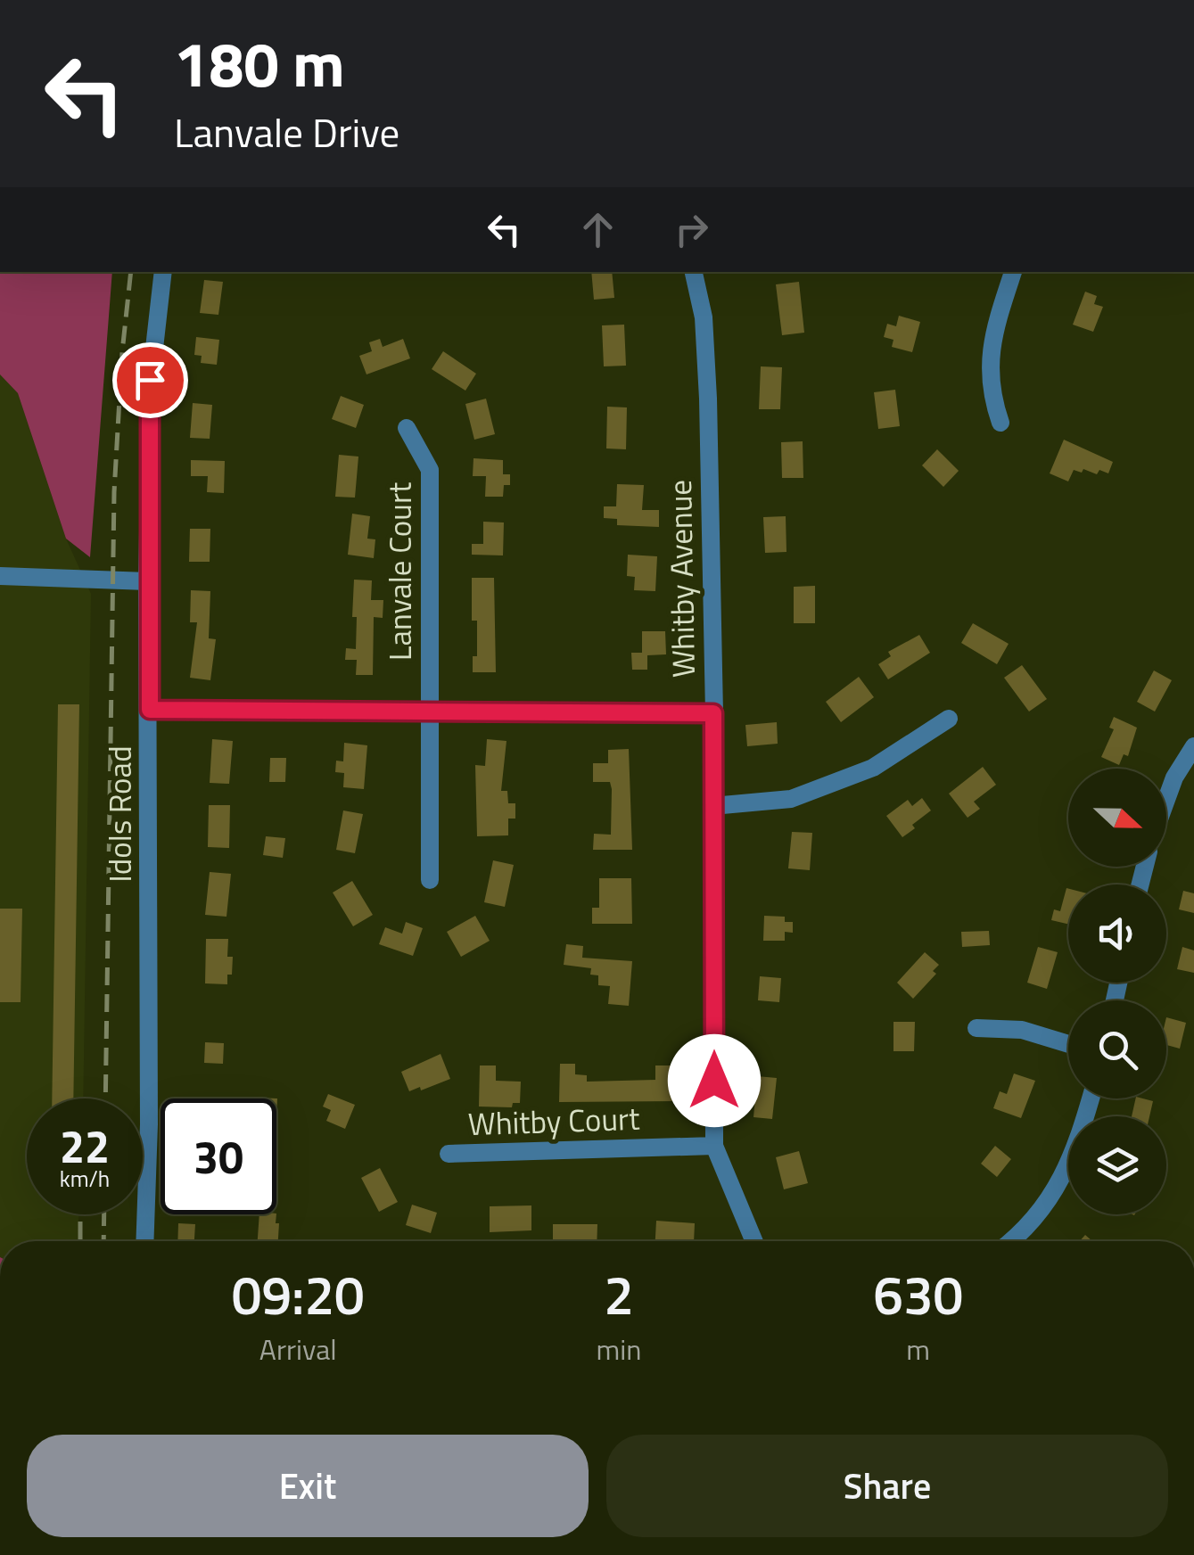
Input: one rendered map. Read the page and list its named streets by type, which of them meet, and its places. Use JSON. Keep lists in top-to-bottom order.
{
  "streets": {
    "street": [
      "Lanvale Court",
      "Whitby Avenue",
      "Idols Road",
      "Whitby Court"
    ]
  },
  "crossings": [
    ["Whitby Avenue", "Whitby Court"]
  ],
  "north": "right",
  "page": {
    "turn": ["180 m", "Lanvale Drive"],
    "speed": "22 km/h",
    "limit": "30",
    "eta": [
      "09:20",
      "Arrival",
      "2",
      "min",
      "630",
      "m"
    ],
    "buttons": ["Exit", "Share"]
  }
}
